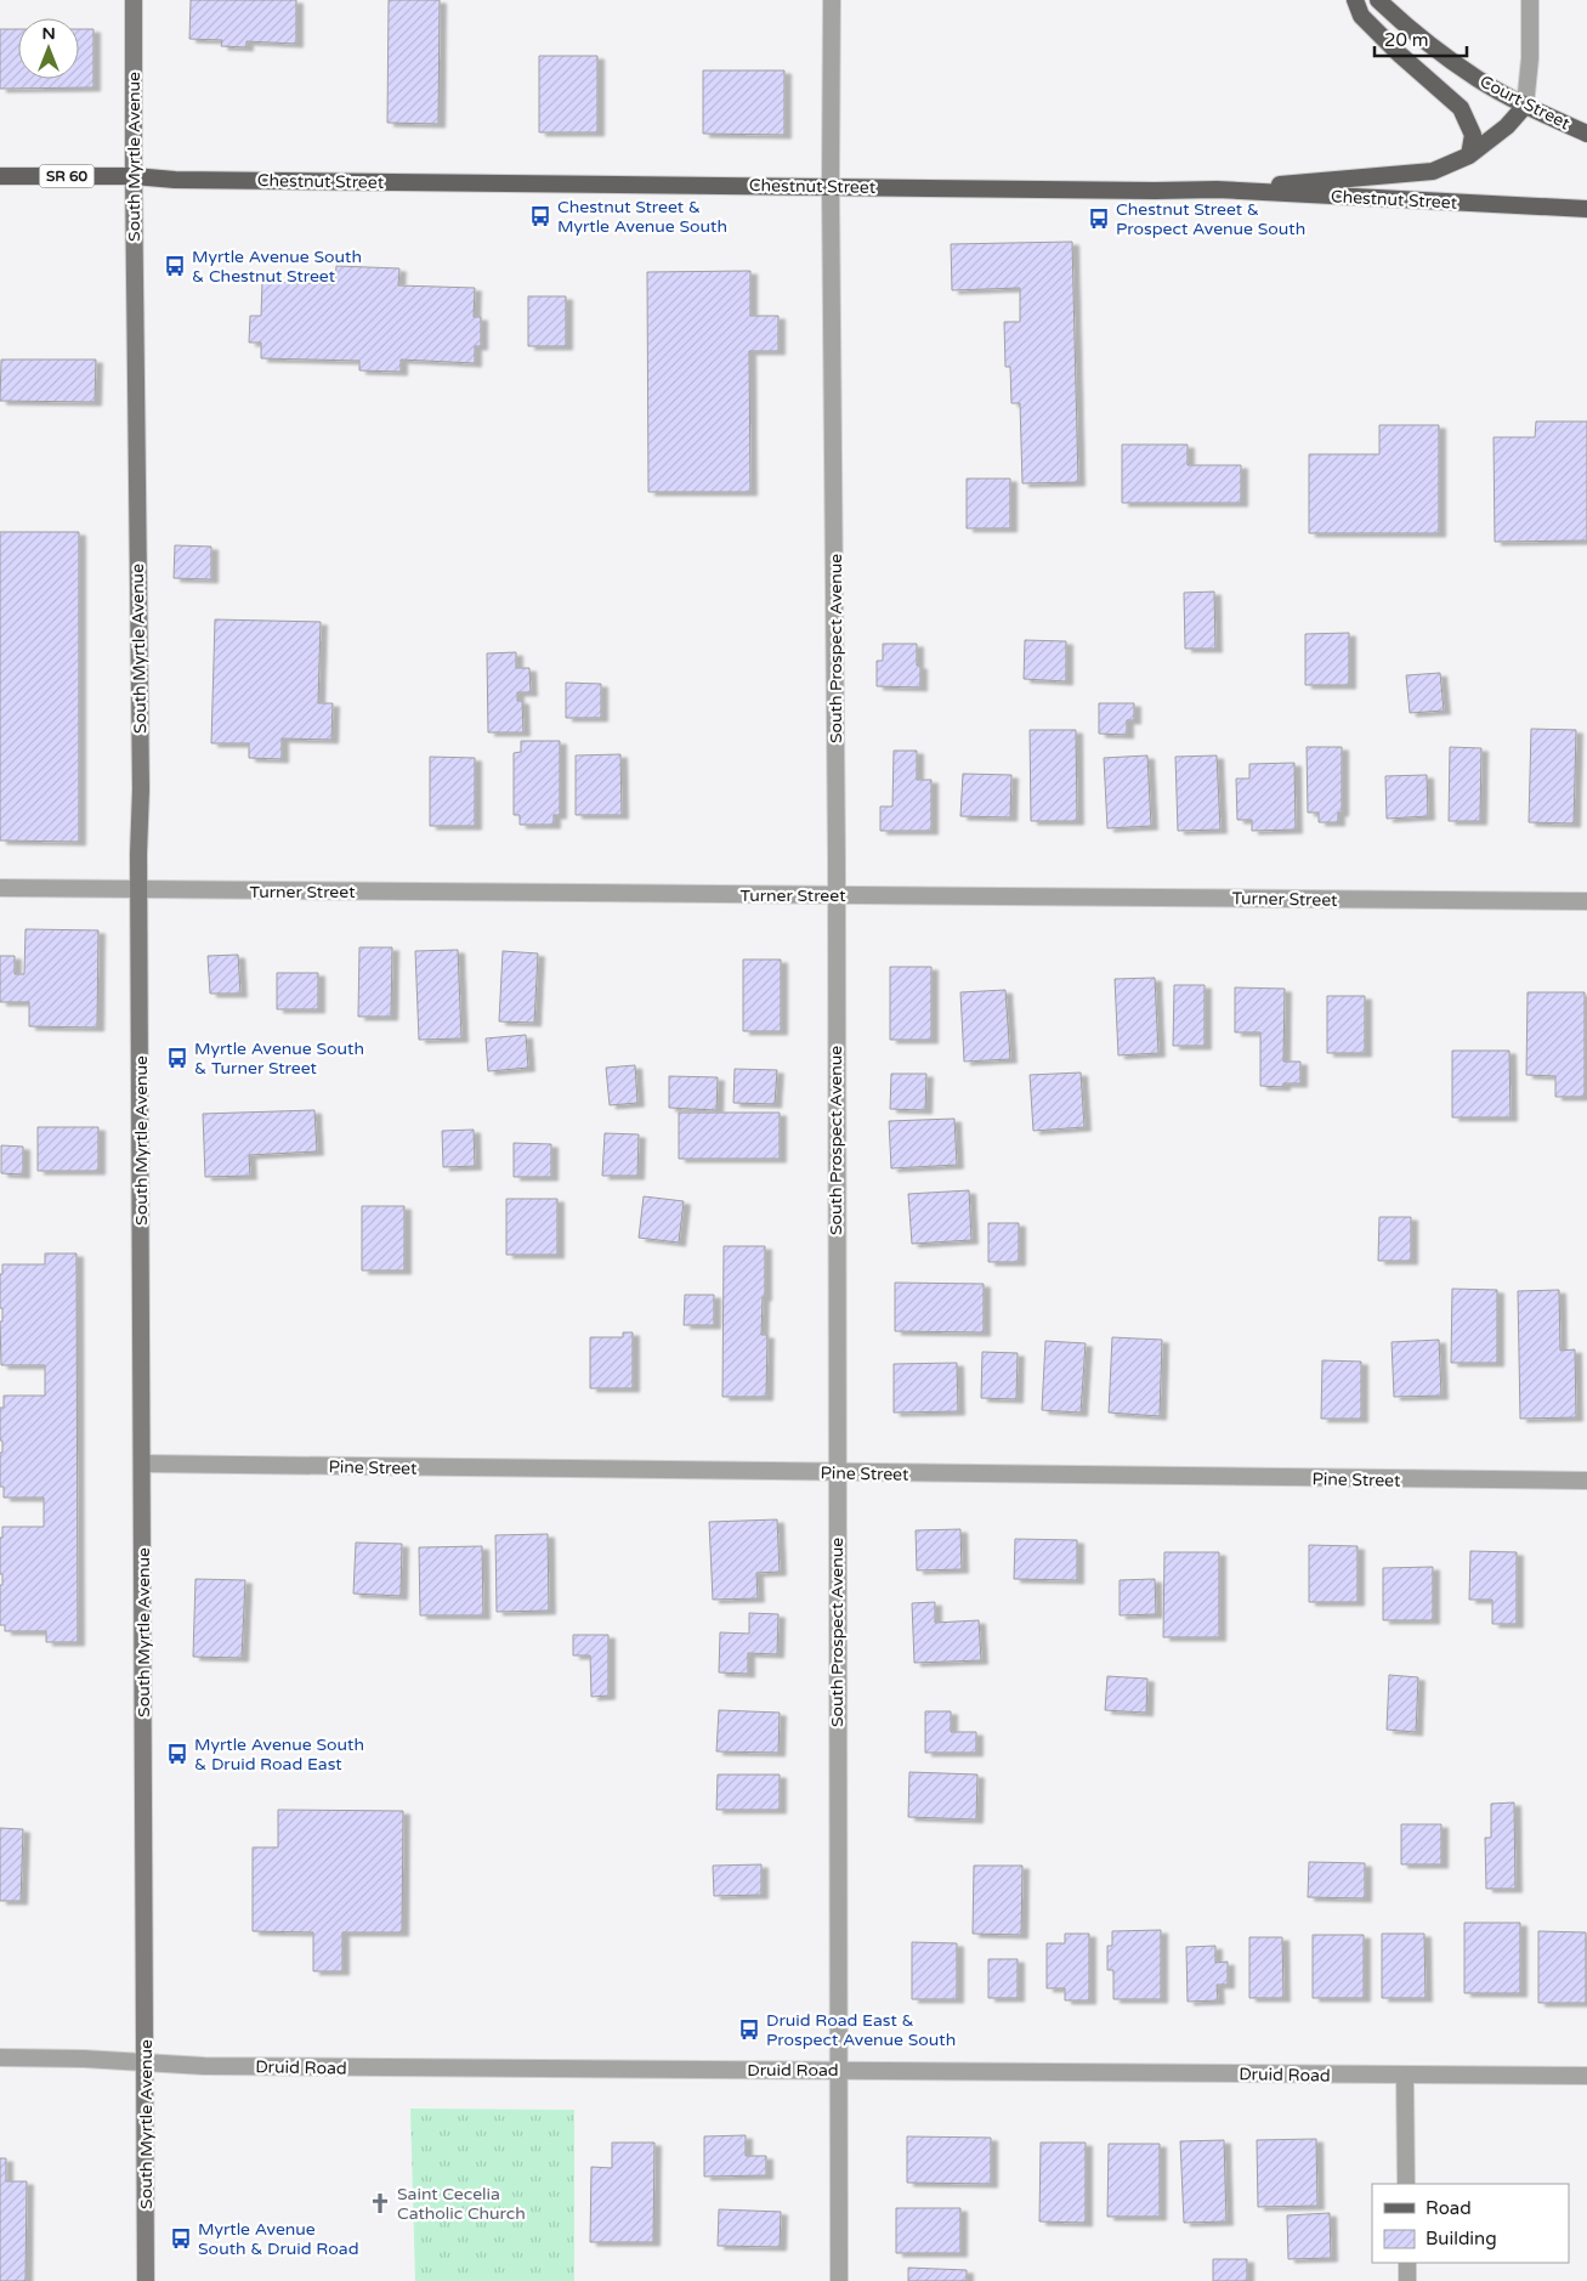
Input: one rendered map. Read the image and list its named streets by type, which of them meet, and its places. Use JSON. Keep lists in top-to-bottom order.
{
  "streets": {
    "main road": [
      "Court Street",
      "South Myrtle Avenue",
      "SR 60",
      "Chestnut Street"
    ],
    "street": [
      "South Prospect Avenue",
      "Turner Street",
      "Pine Street",
      "Druid Road"
    ]
  },
  "crossings": [
    ["South Myrtle Avenue", "Chestnut Street"],
    ["South Myrtle Avenue", "Turner Street"],
    ["South Myrtle Avenue", "Pine Street"],
    ["South Myrtle Avenue", "Druid Road"],
    ["Chestnut Street", "South Prospect Avenue"],
    ["South Prospect Avenue", "Turner Street"],
    ["South Prospect Avenue", "Pine Street"],
    ["South Prospect Avenue", "Druid Road"]
  ],
  "places": {
    "bus stop": [
      "Chestnut Street & Myrtle Avenue South",
      "Chestnut Street & Prospect Avenue South",
      "Myrtle Avenue South & Chestnut Street",
      "Myrtle Avenue South & Turner Street",
      "Myrtle Avenue South & Druid Road East",
      "Druid Road East & Prospect Avenue South",
      "Myrtle Avenue South & Druid Road"
    ],
    "church": ["Saint Cecelia Catholic Church"]
  },
  "legend": ["Road", "Building"],
  "scale_bar": "20 m",
  "north": "top"
}
